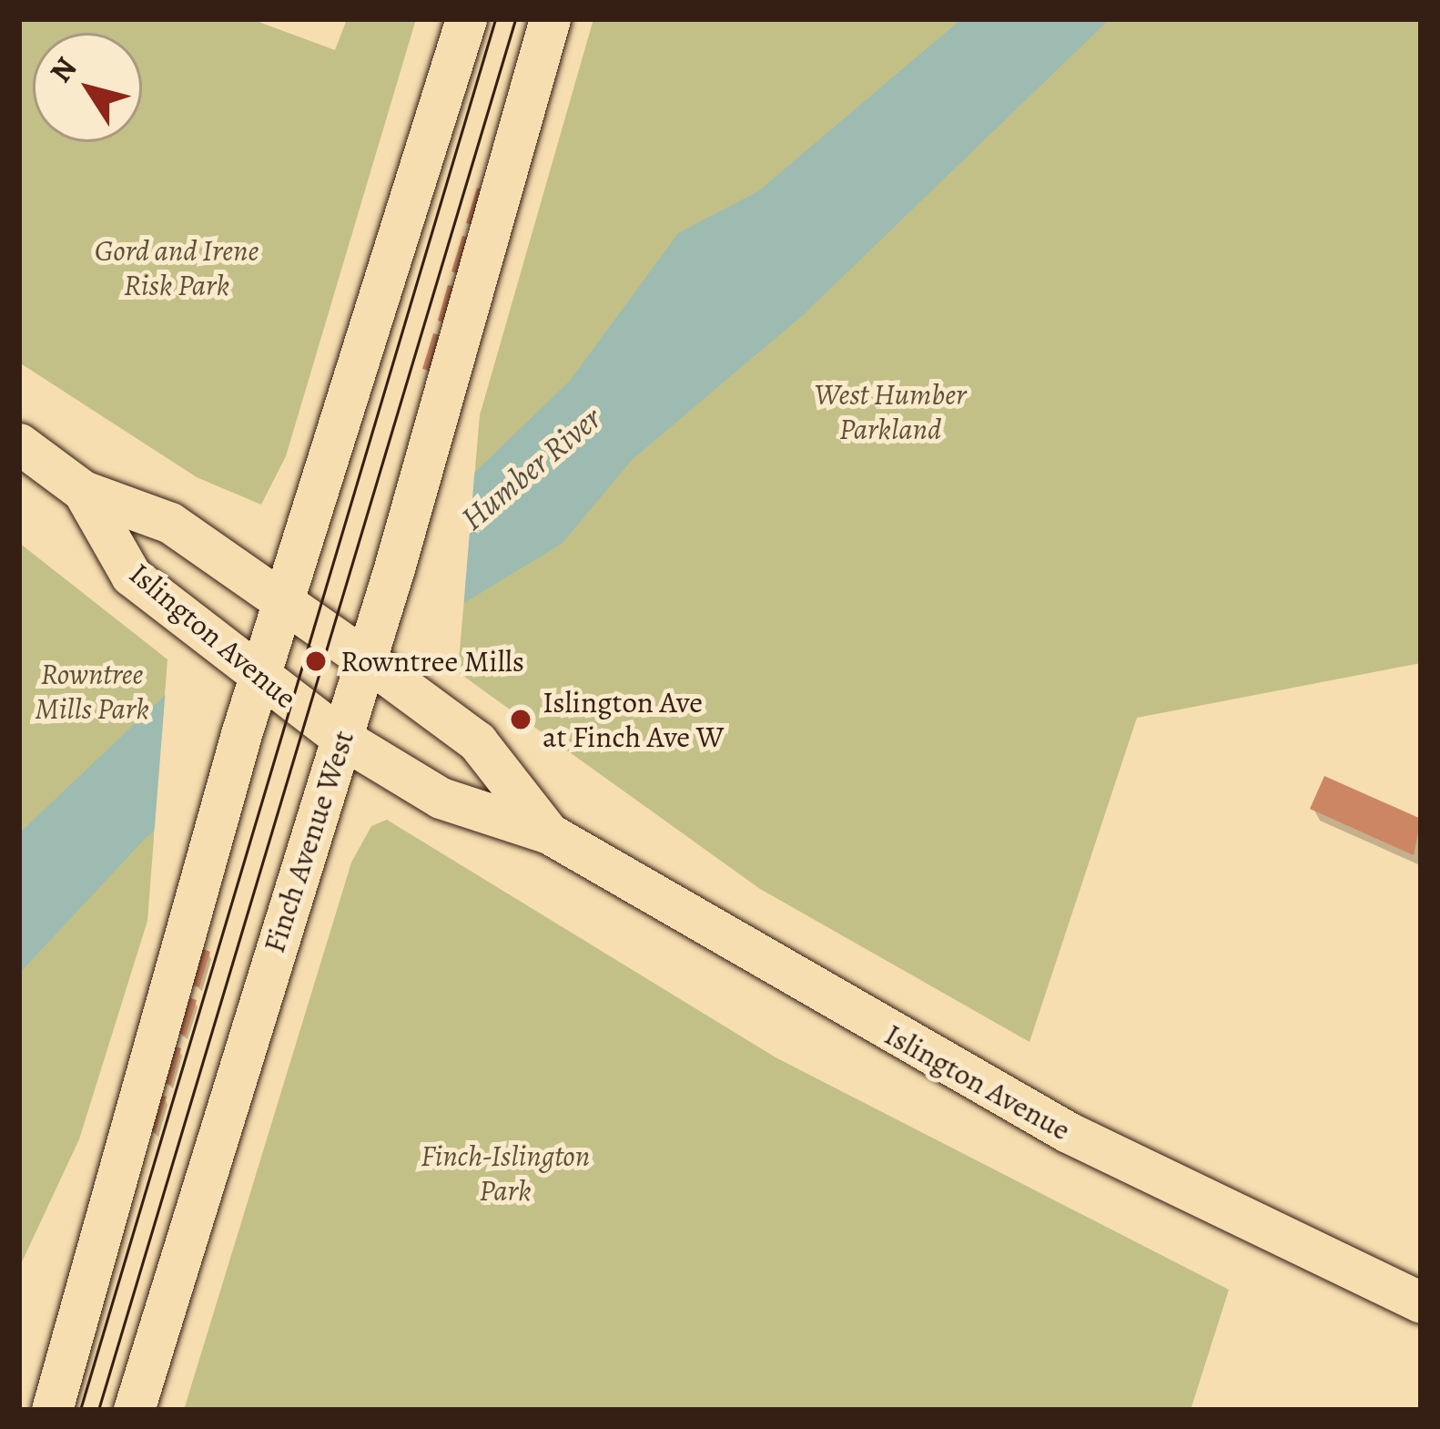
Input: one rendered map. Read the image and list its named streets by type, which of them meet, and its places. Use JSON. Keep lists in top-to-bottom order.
{
  "streets": {
    "main road": ["Islington Avenue", "Finch Avenue West"]
  },
  "crossings": [
    ["Islington Avenue", "Finch Avenue West"]
  ],
  "water": ["Humber River"],
  "parks": [
    "Gord and Irene Risk Park",
    "West Humber Parkland",
    "Rowntree Mills Park",
    "Finch-Islington Park"
  ],
  "places": ["Rowntree Mills", "Islington Ave at Finch Ave W"],
  "north": "top left"
}
